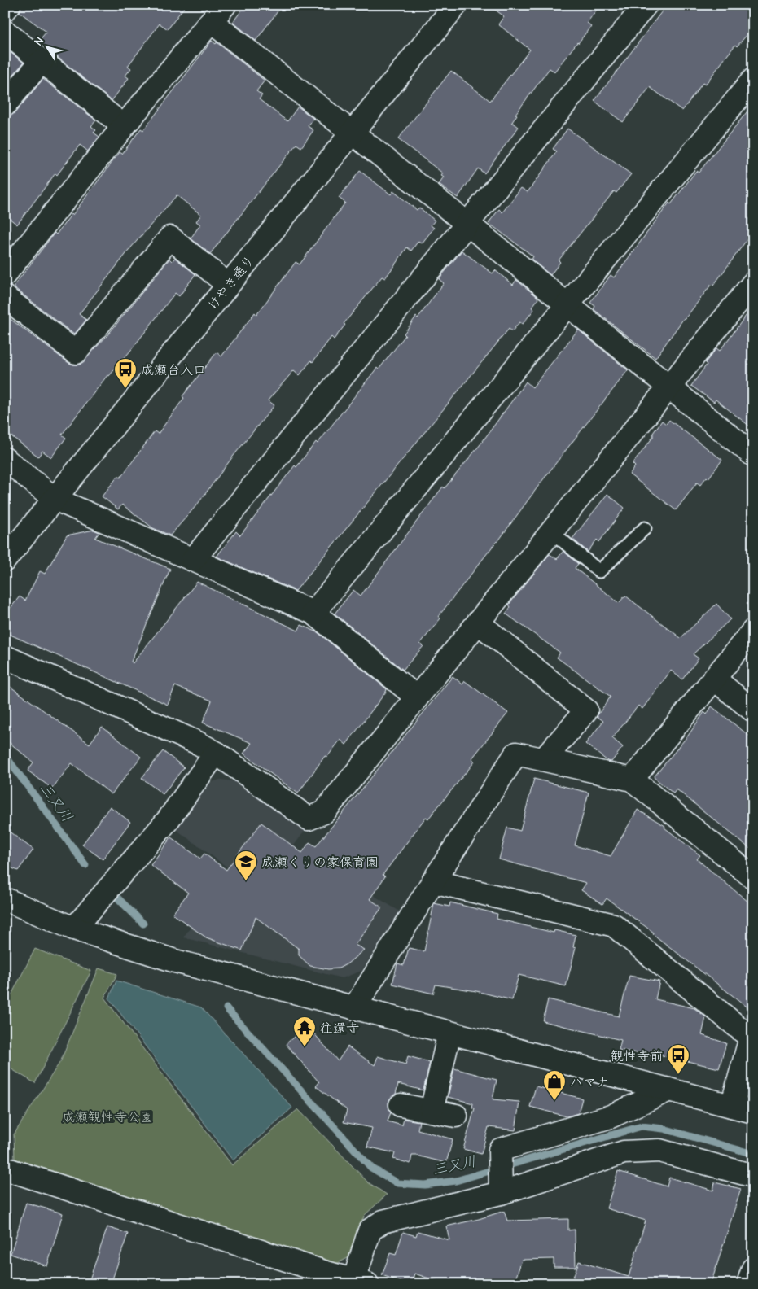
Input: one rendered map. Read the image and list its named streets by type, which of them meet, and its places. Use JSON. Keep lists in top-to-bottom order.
{
  "streets": {
    "street": ["けやき通り"]
  },
  "water": ["三又川"],
  "parks": ["成瀬観性寺公園"],
  "places": {
    "bus stop": ["成瀬台入口", "観性寺前"],
    "school or university": ["成瀬くりの家保育園"],
    "temple": ["往還寺"],
    "shop": ["ハマナ"]
  },
  "north": "top left"
}
